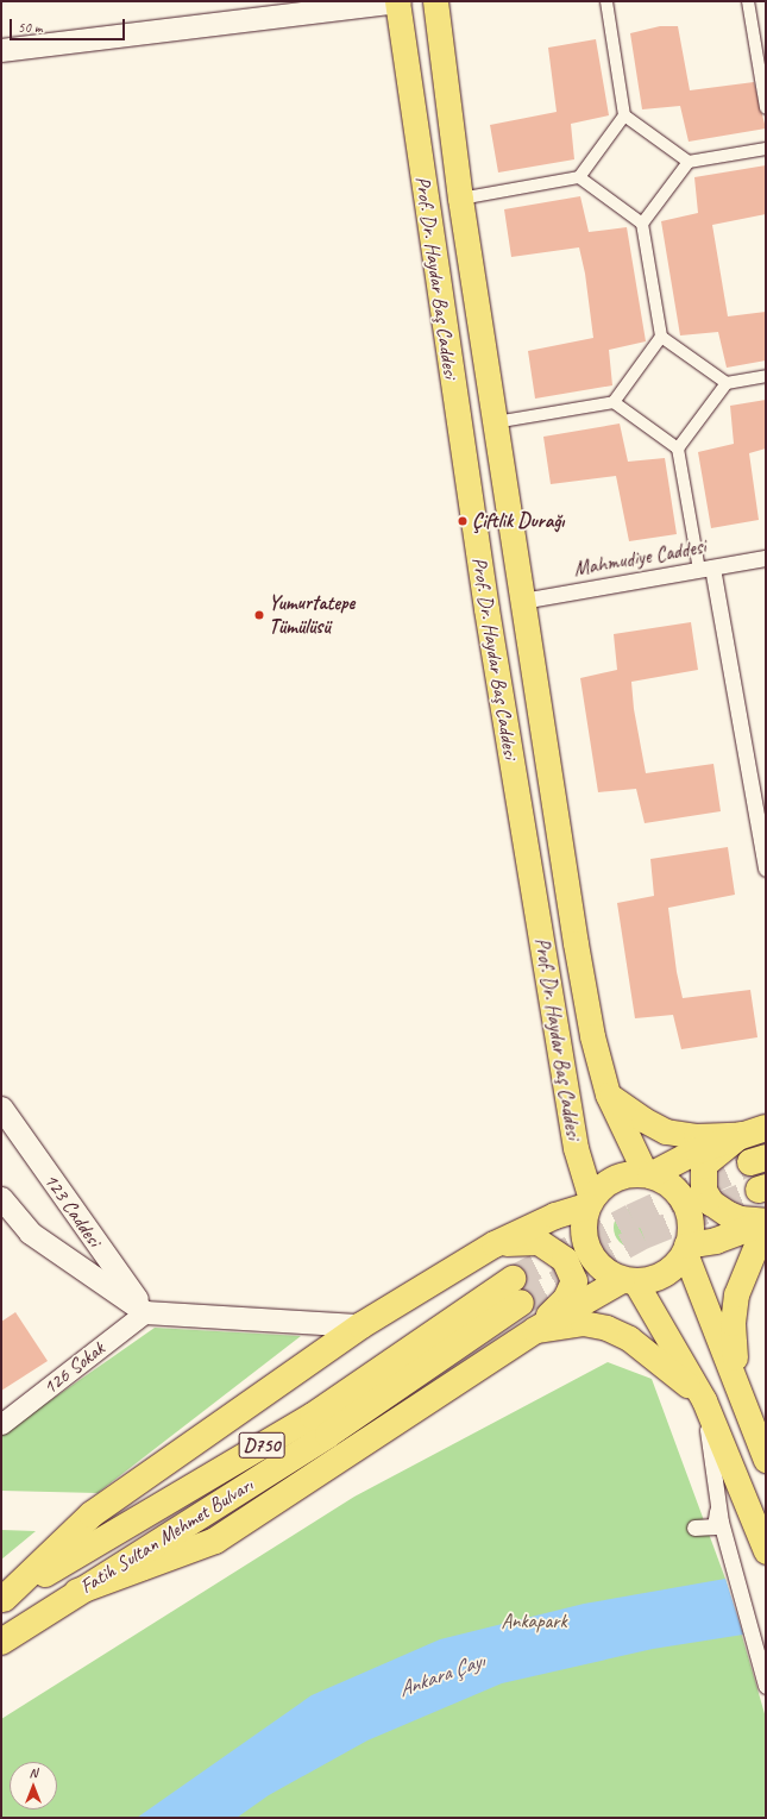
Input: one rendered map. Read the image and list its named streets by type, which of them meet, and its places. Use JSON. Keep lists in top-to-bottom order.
{
  "streets": {
    "highway": ["D750", "Fatih Sultan Mehmet Bulvarı"],
    "main road": ["Prof. Dr. Haydar Baş Caddesi", "123 Caddesi"],
    "street": ["Mahmudiye Caddesi", "126 Sokak"]
  },
  "crossings": [
    ["Prof. Dr. Haydar Baş Caddesi", "Mahmudiye Caddesi"],
    ["123 Caddesi", "126 Sokak"]
  ],
  "water": ["Ankara Çayı"],
  "parks": ["Ankapark"],
  "places": ["Çiftlik Durağı", "Yumurtatepe Tümülüsü"],
  "scale_bar": "50 m",
  "north": "top"
}
